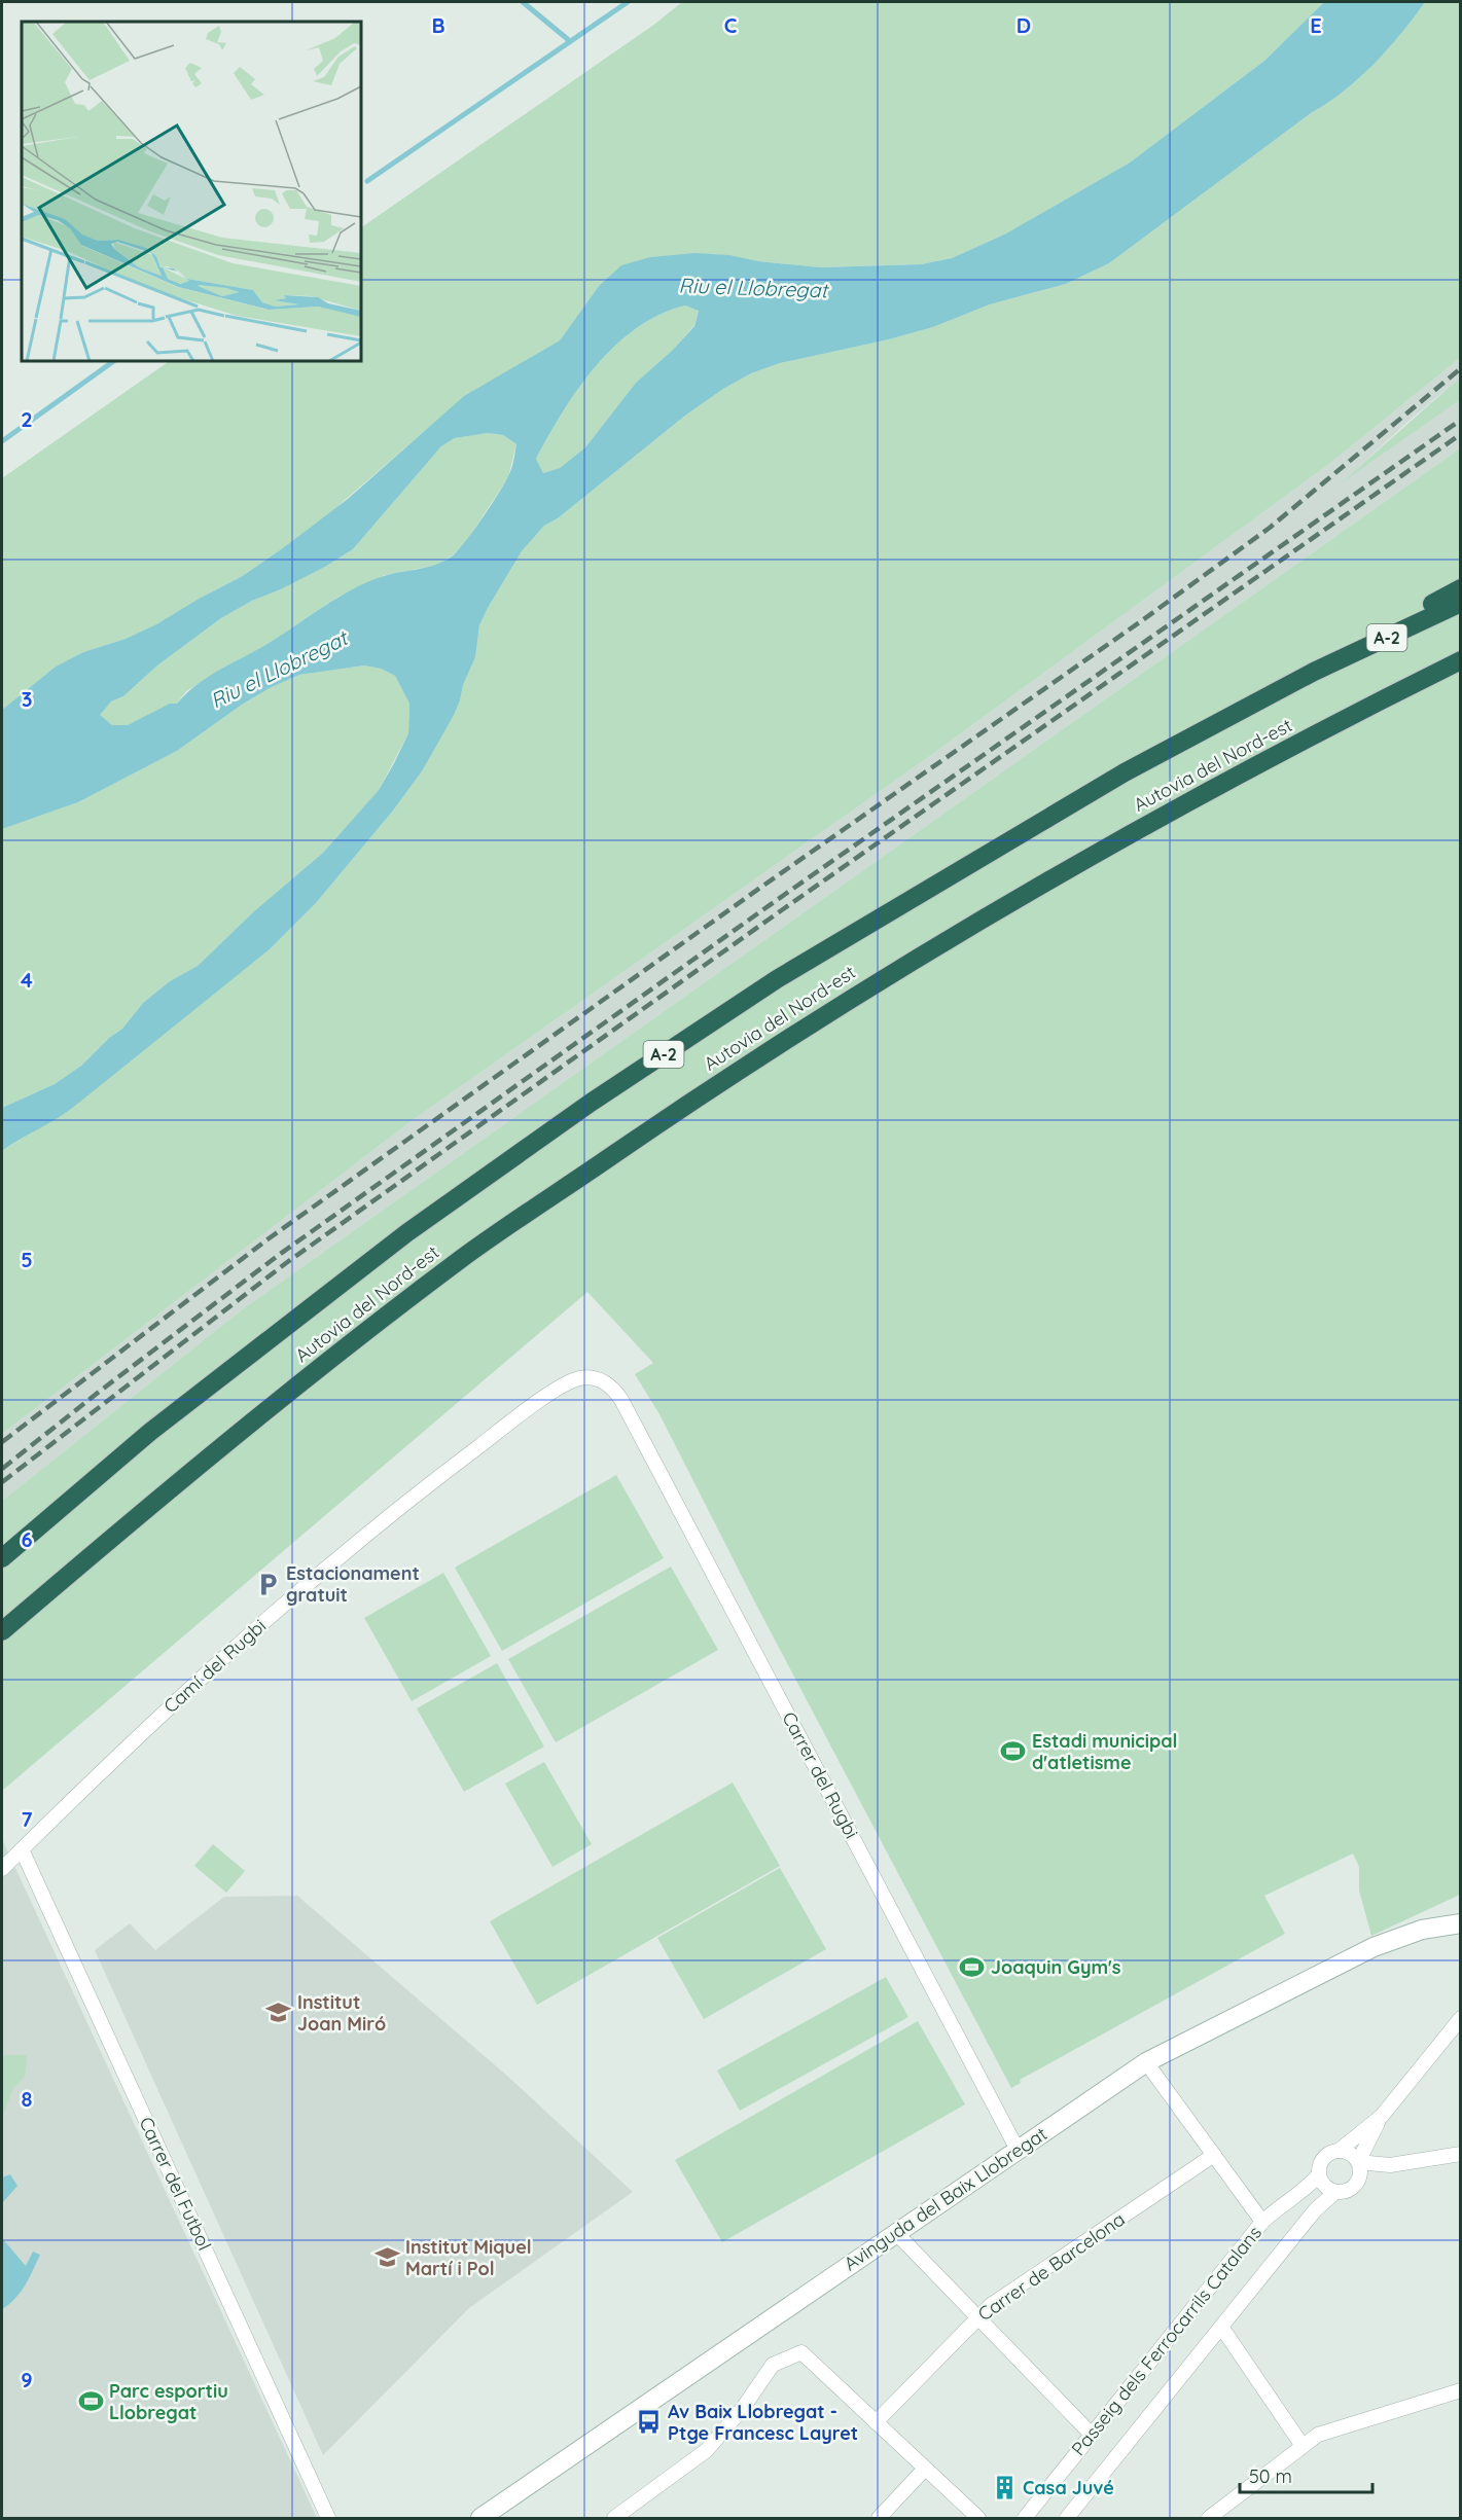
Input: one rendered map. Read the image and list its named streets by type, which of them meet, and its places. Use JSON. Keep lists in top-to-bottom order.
{
  "streets": {
    "highway": ["A-2", "Autovia del Nord-est"],
    "main road": ["Avinguda del Baix Llobregat"],
    "street": [
      "Camí del Rugbi",
      "Carrer del Rugbi",
      "Carrer del Futbol",
      "Carrer de Barcelona",
      "Passeig dels Ferrocarrils Catalans"
    ]
  },
  "crossings": [
    ["Camí del Rugbi", "Carrer del Rugbi"],
    ["Camí del Rugbi", "Carrer del Futbol"],
    ["Carrer del Rugbi", "Avinguda del Baix Llobregat"]
  ],
  "water": ["Riu el Llobregat"],
  "places": {
    "parking": ["Estacionament gratuit"],
    "sports": ["Estadi municipal d'atletisme", "Joaquin Gym's", "Parc esportiu Llobregat"],
    "school or university": ["Institut Joan Miró", "Institut Miquel Martí i Pol"],
    "bus stop": ["Av Baix Llobregat - Ptge Francesc Layret"],
    "building": ["Casa Juvé"]
  },
  "scale_bar": "50 m",
  "grid": {
    "columns": [
      "B",
      "C",
      "D",
      "E"
    ],
    "rows": [
      "2",
      "3",
      "4",
      "5",
      "6",
      "7",
      "8",
      "9"
    ]
  }
}
